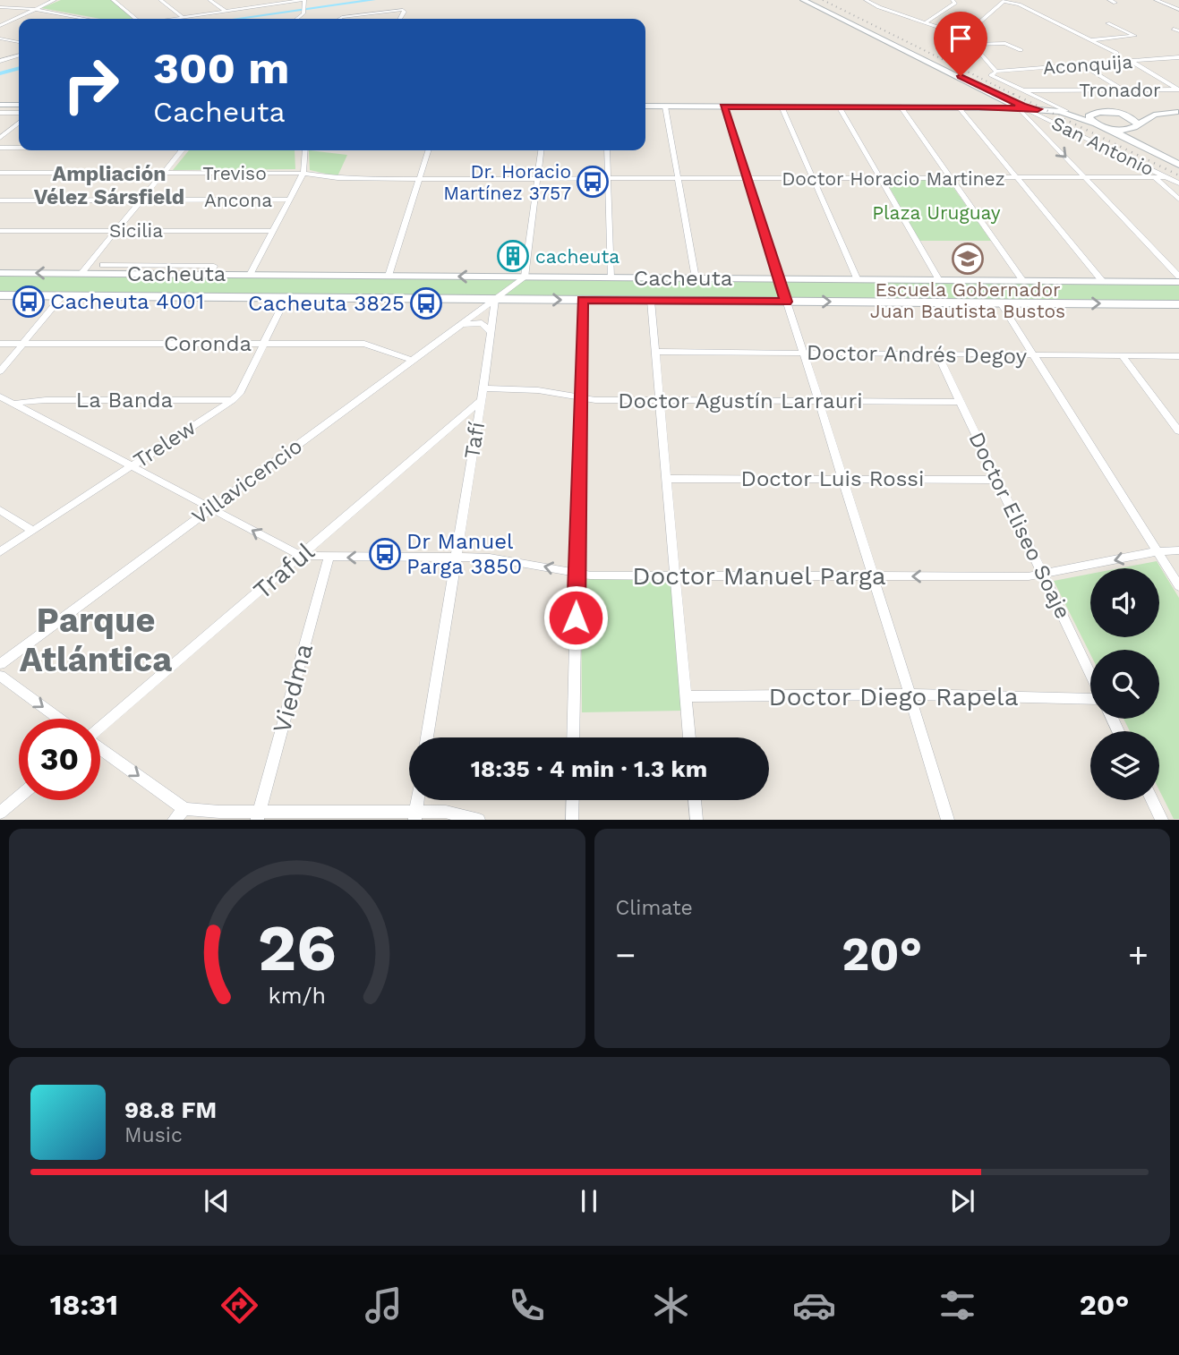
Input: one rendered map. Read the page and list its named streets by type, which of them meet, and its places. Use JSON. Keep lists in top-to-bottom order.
{
  "streets": {
    "street": [
      "Aconquija",
      "Tronador",
      "San Antonio",
      "Treviso",
      "Doctor Horacio Martinez",
      "Ancona",
      "Sicilia",
      "Cacheuta",
      "Coronda",
      "Doctor Andrés Degoy",
      "La Banda",
      "Doctor Agustín Larrauri",
      "Tafí",
      "Trelew",
      "Doctor Luis Rossi",
      "Villavicencio",
      "Doctor Eliseo Soaje",
      "Traful",
      "Doctor Manuel Parga",
      "Viedma",
      "Doctor Diego Rapela"
    ]
  },
  "crossings": [
    ["San Antonio", "Doctor Horacio Martinez"],
    ["Treviso", "Doctor Horacio Martinez"],
    ["Cacheuta", "Tafí"],
    ["Cacheuta", "Trelew"],
    ["Cacheuta", "Villavicencio"],
    ["Coronda", "Trelew"],
    ["Coronda", "Villavicencio"],
    ["Doctor Andrés Degoy", "Doctor Eliseo Soaje"],
    ["La Banda", "Trelew"],
    ["Doctor Agustín Larrauri", "Tafí"],
    ["Doctor Agustín Larrauri", "Doctor Eliseo Soaje"],
    ["Tafí", "Villavicencio"],
    ["Tafí", "Traful"],
    ["Tafí", "Doctor Manuel Parga"],
    ["Doctor Luis Rossi", "Doctor Eliseo Soaje"],
    ["Doctor Eliseo Soaje", "Doctor Manuel Parga"],
    ["Traful", "Doctor Manuel Parga"],
    ["Doctor Manuel Parga", "Viedma"]
  ],
  "one_way": ["Doctor Manuel Parga"],
  "districts": ["Ampliación Vélez Sársfield", "Parque Atlántica"],
  "parks": ["Plaza Uruguay"],
  "places": {
    "bus stop": [
      "Dr. Horacio Martínez 3757",
      "Cacheuta 4001",
      "Cacheuta 3825",
      "Dr Manuel Parga 3850"
    ],
    "building": ["cacheuta"],
    "school or university": ["Escuela Gobernador Juan Bautista Bustos"]
  },
  "page": {
    "turn": ["300 m", "Cacheuta"],
    "limit": "30",
    "trip": "18:35 · 4 min · 1.3 km",
    "tile": "Climate",
    "heat": ["−", "20°", "+"],
    "song": ["98.8 FM", "Music"],
    "tabs": ["18:31", "20°"],
    "gauge": ["26", "km/h"]
  }
}
